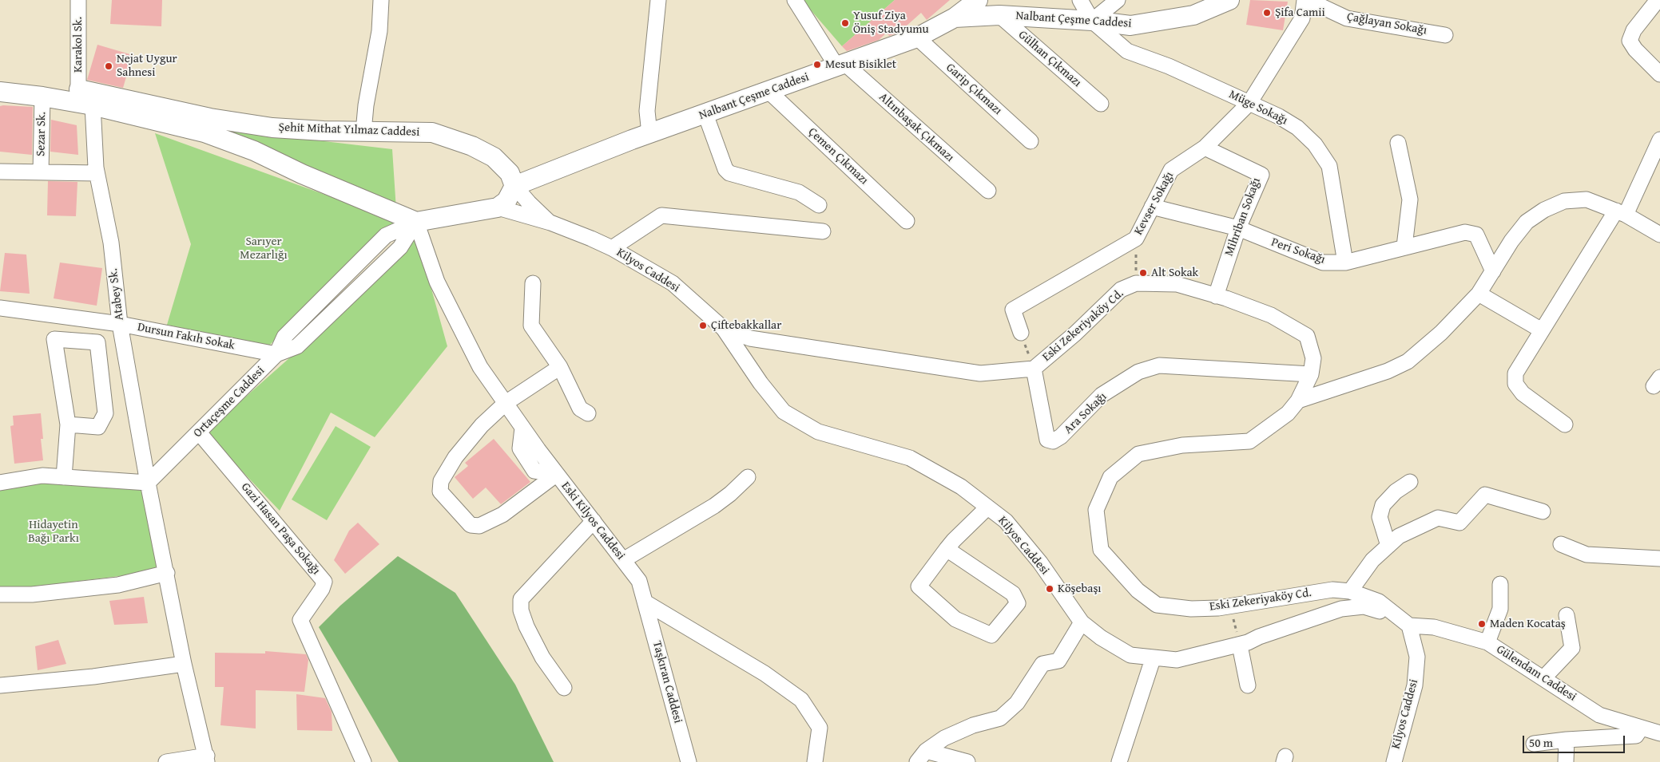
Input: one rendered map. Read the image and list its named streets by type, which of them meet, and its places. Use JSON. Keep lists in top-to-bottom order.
{
  "streets": {
    "main road": ["Nalbant Çeşme Caddesi", "Şehit Mithat Yılmaz Caddesi"],
    "street": [
      "Çağlayan Sokağı",
      "Karakol Sk.",
      "Gülhan Çıkmazı",
      "Garip Çıkmazı",
      "Müge Sokağı",
      "Altınbaşak Çıkmazı",
      "Sezar Sk.",
      "Çemen Çıkmazı",
      "Kevser Sokağı",
      "Mihriban Sokağı",
      "Peri Sokağı",
      "Kilyos Caddesi",
      "Atabey Sk.",
      "Eski Zekeriyaköy Cd.",
      "Dursun Fakıh Sokak",
      "Ortaçeşme Caddesi",
      "Ara Sokağı",
      "Eski Kilyos Caddesi",
      "Gazi Hasan Paşa Sokağı",
      "Gülendam Caddesi",
      "Taşkıran Caddesi"
    ]
  },
  "crossings": [
    ["Nalbant Çeşme Caddesi", "Gülhan Çıkmazı"],
    ["Nalbant Çeşme Caddesi", "Garip Çıkmazı"],
    ["Nalbant Çeşme Caddesi", "Müge Sokağı"],
    ["Nalbant Çeşme Caddesi", "Altınbaşak Çıkmazı"],
    ["Nalbant Çeşme Caddesi", "Şehit Mithat Yılmaz Caddesi"],
    ["Nalbant Çeşme Caddesi", "Çemen Çıkmazı"],
    ["Karakol Sk.", "Şehit Mithat Yılmaz Caddesi"],
    ["Müge Sokağı", "Kevser Sokağı"],
    ["Müge Sokağı", "Peri Sokağı"],
    ["Kevser Sokağı", "Mihriban Sokağı"],
    ["Kevser Sokağı", "Peri Sokağı"],
    ["Mihriban Sokağı", "Peri Sokağı"],
    ["Mihriban Sokağı", "Eski Zekeriyaköy Cd."],
    ["Kilyos Caddesi", "Eski Zekeriyaköy Cd."],
    ["Kilyos Caddesi", "Gülendam Caddesi"],
    ["Atabey Sk.", "Dursun Fakıh Sokak"],
    ["Atabey Sk.", "Ortaçeşme Caddesi"],
    ["Eski Zekeriyaköy Cd.", "Ara Sokağı"],
    ["Dursun Fakıh Sokak", "Ortaçeşme Caddesi"],
    ["Ortaçeşme Caddesi", "Eski Kilyos Caddesi"],
    ["Ortaçeşme Caddesi", "Gazi Hasan Paşa Sokağı"],
    ["Eski Kilyos Caddesi", "Taşkıran Caddesi"]
  ],
  "parks": ["Sarıyer Mezarlığı", "Hidayetin Bağı Parkı"],
  "places": [
    "Şifa Camii",
    "Yusuf Ziya Öniş Stadyumu",
    "Mesut Bisiklet",
    "Nejat Uygur Sahnesi",
    "Alt Sokak",
    "Çiftebakkallar",
    "Köşebaşı",
    "Maden Kocataş"
  ],
  "scale_bar": "50 m"
}
